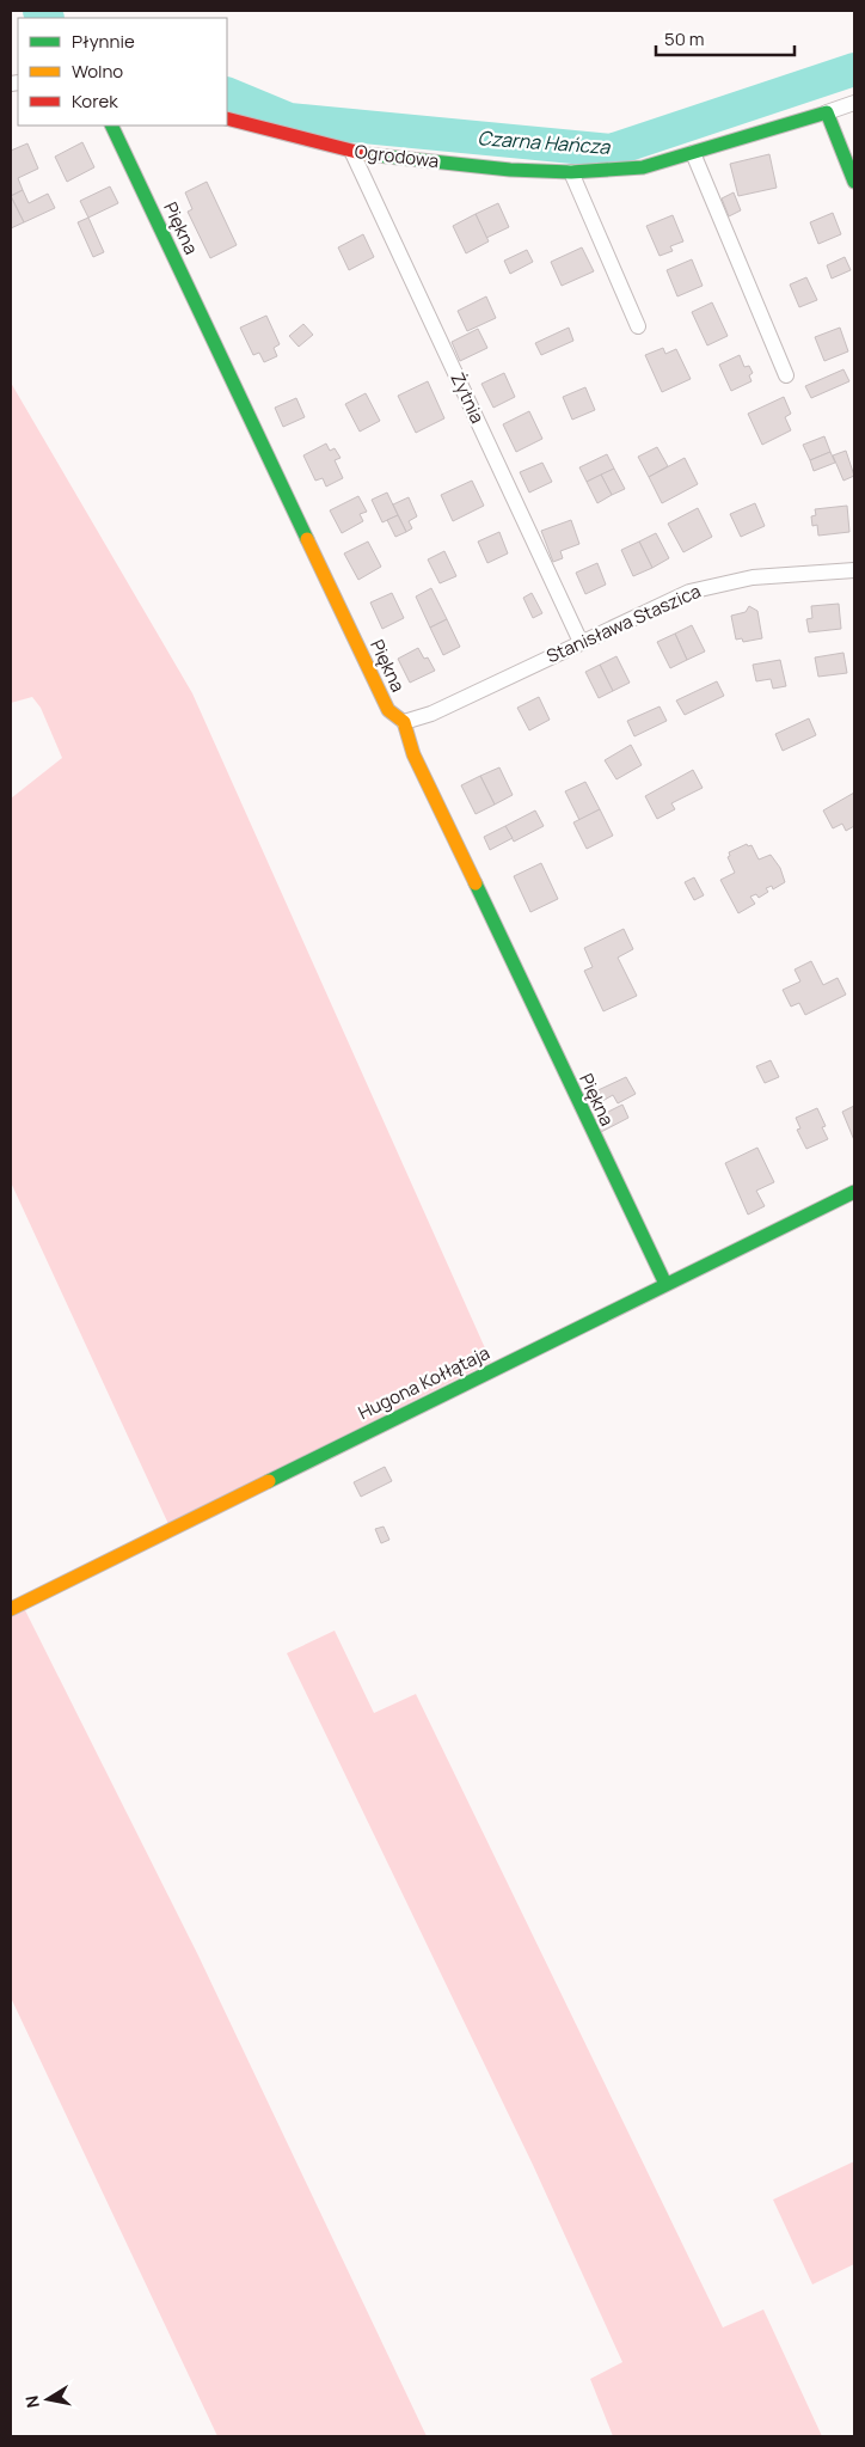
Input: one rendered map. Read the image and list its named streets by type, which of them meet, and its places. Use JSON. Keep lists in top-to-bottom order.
{
  "streets": {
    "street": [
      "Ogrodowa",
      "Piękna",
      "Żytnia",
      "Stanisława Staszica",
      "Hugona Kołłątaja"
    ]
  },
  "crossings": [
    ["Ogrodowa", "Żytnia"],
    ["Piękna", "Stanisława Staszica"],
    ["Piękna", "Hugona Kołłątaja"],
    ["Żytnia", "Stanisława Staszica"]
  ],
  "water": ["Czarna Hańcza"],
  "legend": ["Płynnie", "Wolno", "Korek"],
  "scale_bar": "50 m",
  "north": "left"
}
